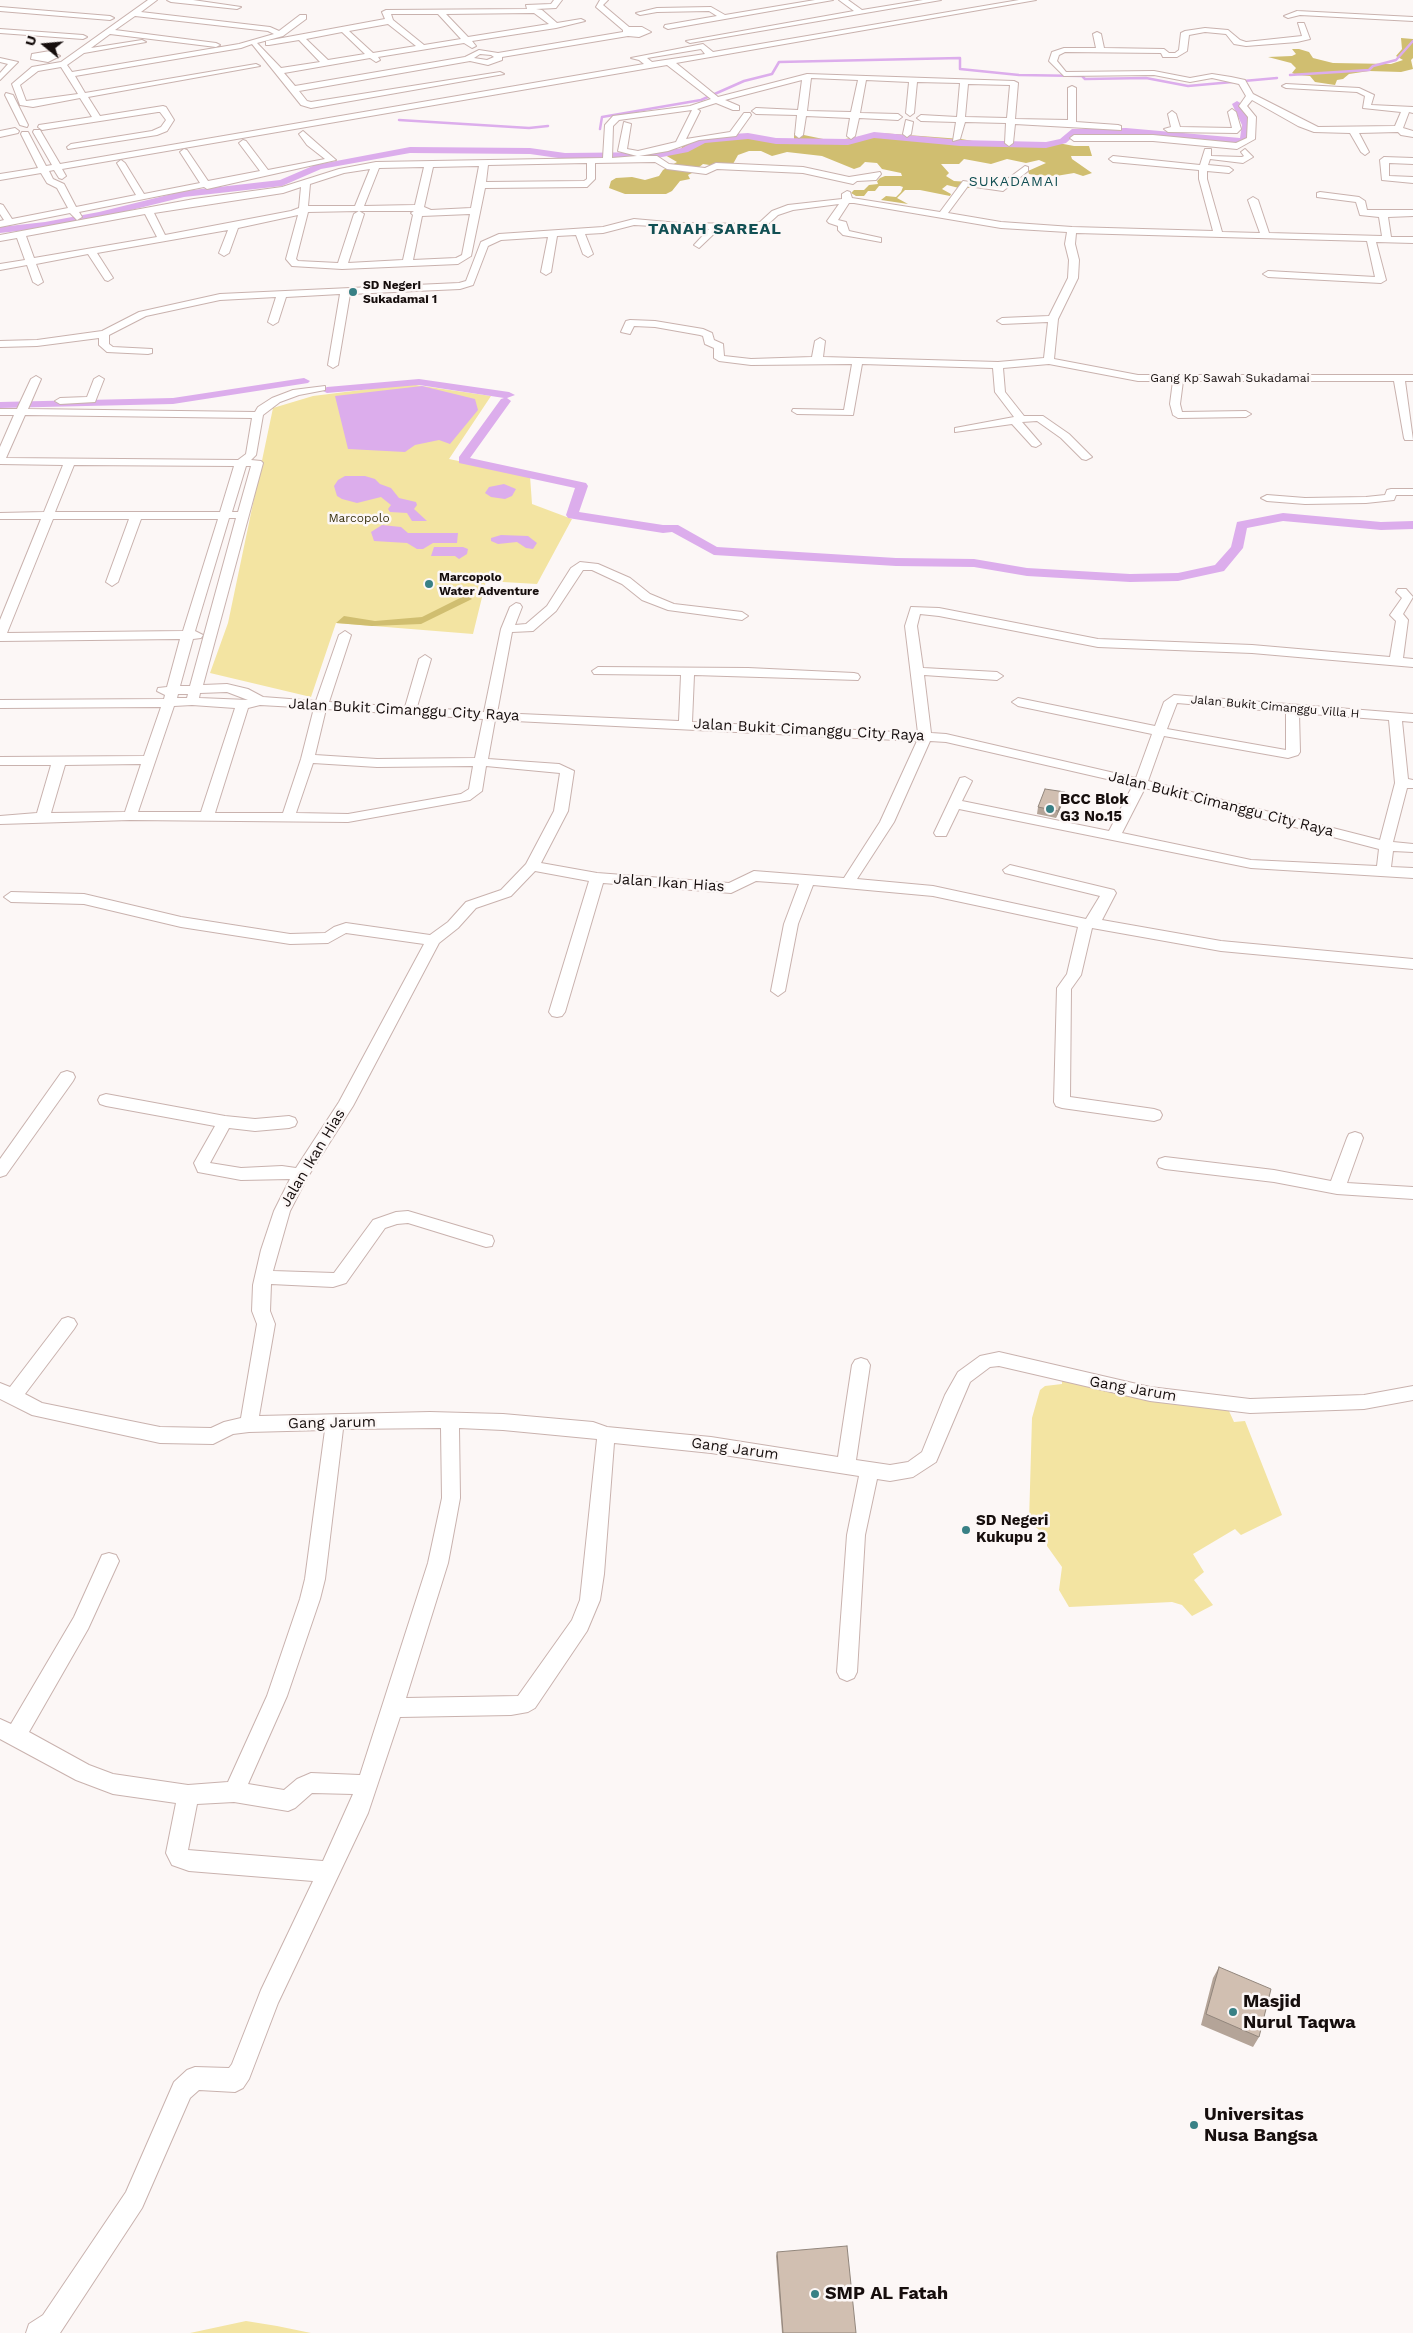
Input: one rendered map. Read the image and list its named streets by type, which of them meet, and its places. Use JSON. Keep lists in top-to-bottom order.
{
  "streets": {
    "street": [
      "Gang Kp Sawah Sukadamai",
      "Jalan Bukit Cimanggu Villa H",
      "Jalan Bukit Cimanggu City Raya",
      "Jalan Ikan Hias",
      "Gang Jarum"
    ]
  },
  "crossings": [
    ["Jalan Ikan Hias", "Gang Jarum"]
  ],
  "districts": ["SUKADAMAI", "TANAH SAREAL"],
  "parks": ["Marcopolo"],
  "places": [
    "SD Negeri Sukadamai 1",
    "Marcopolo Water Adventure",
    "BCC Blok G3 No.15",
    "SD Negeri Kukupu 2",
    "Masjid Nurul Taqwa",
    "Universitas Nusa Bangsa",
    "SMP AL Fatah"
  ],
  "north": "left"
}
